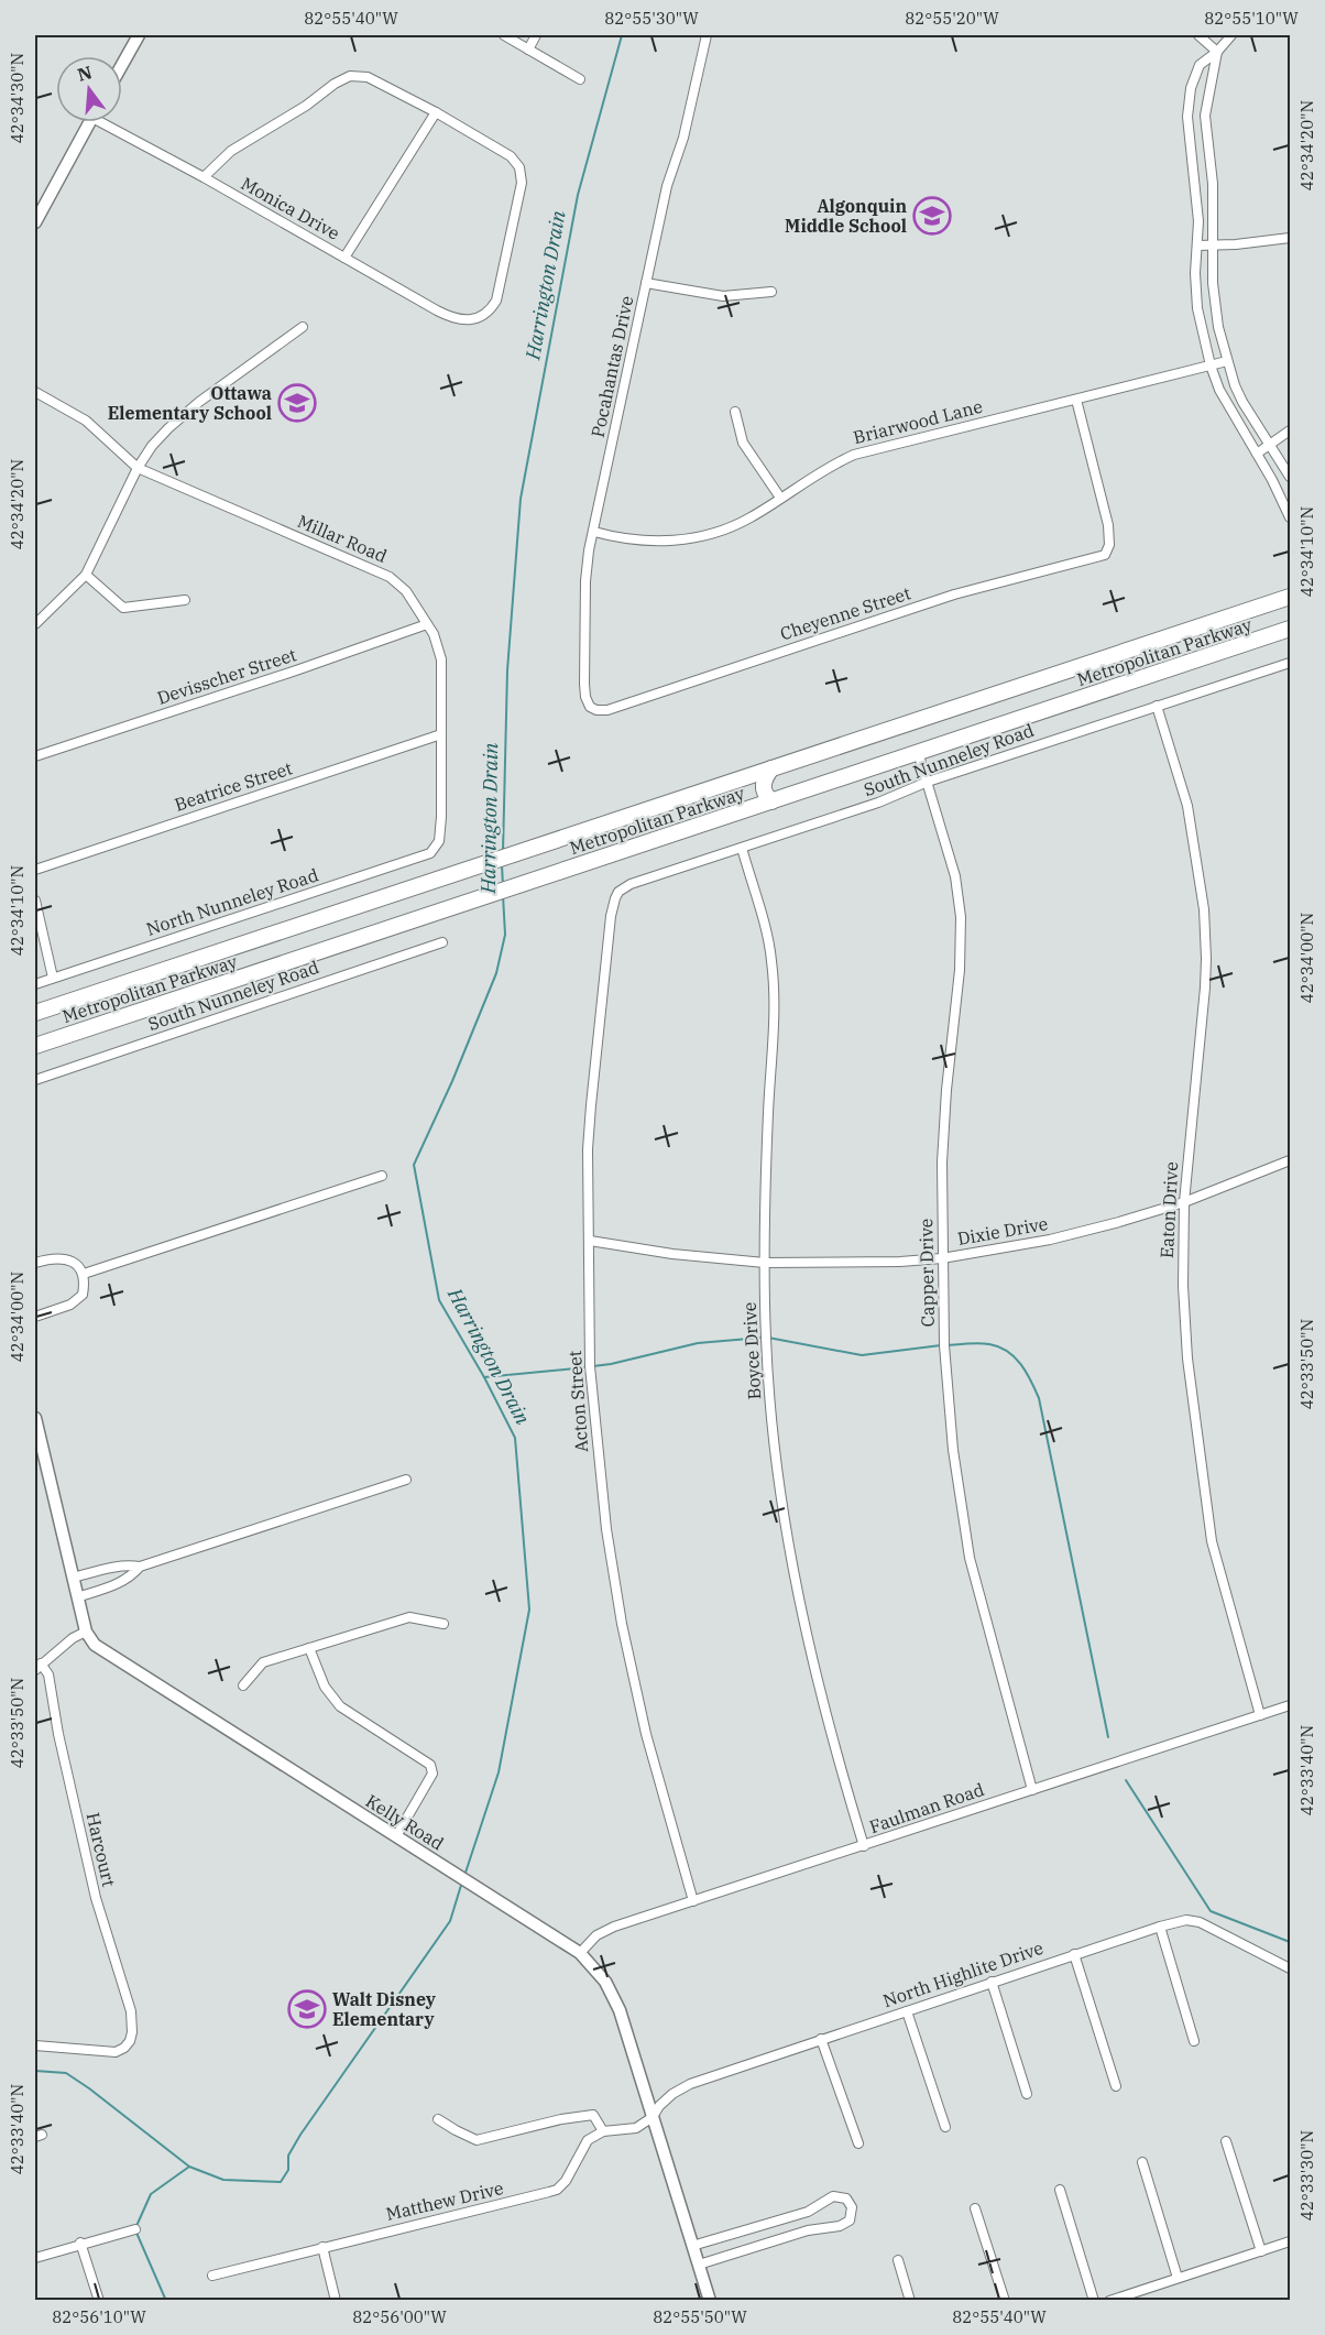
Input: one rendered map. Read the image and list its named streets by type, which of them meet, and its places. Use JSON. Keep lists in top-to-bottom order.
{
  "streets": {
    "main road": ["Metropolitan Parkway"],
    "street": [
      "Monica Drive",
      "Pocahantas Drive",
      "Briarwood Lane",
      "Millar Road",
      "Cheyenne Street",
      "Devisscher Street",
      "South Nunneley Road",
      "Beatrice Street",
      "North Nunneley Road",
      "Eaton Drive",
      "Dixie Drive",
      "Capper Drive",
      "Boyce Drive",
      "Acton Street",
      "Faulman Road",
      "Kelly Road",
      "Harcourt",
      "North Highlite Drive",
      "Matthew Drive"
    ]
  },
  "crossings": [
    ["Pocahantas Drive", "Briarwood Lane"],
    ["Pocahantas Drive", "Cheyenne Street"],
    ["Briarwood Lane", "Cheyenne Street"],
    ["Millar Road", "Devisscher Street"],
    ["Millar Road", "Beatrice Street"],
    ["Millar Road", "North Nunneley Road"],
    ["Metropolitan Parkway", "Capper Drive"],
    ["South Nunneley Road", "Eaton Drive"],
    ["South Nunneley Road", "Capper Drive"],
    ["South Nunneley Road", "Boyce Drive"],
    ["South Nunneley Road", "Acton Street"],
    ["Eaton Drive", "Dixie Drive"],
    ["Eaton Drive", "Faulman Road"],
    ["Dixie Drive", "Capper Drive"],
    ["Dixie Drive", "Boyce Drive"],
    ["Dixie Drive", "Acton Street"],
    ["Capper Drive", "Faulman Road"],
    ["Boyce Drive", "Faulman Road"],
    ["Acton Street", "Faulman Road"],
    ["Faulman Road", "Kelly Road"],
    ["Kelly Road", "North Highlite Drive"]
  ],
  "water": ["Harrington Drain"],
  "places": {
    "school or university": ["Algonquin Middle School", "Ottawa Elementary School", "Walt Disney Elementary"]
  },
  "north": "top",
  "coordinates": [
    "82°55'40\"W",
    "82°55'30\"W",
    "82°55'20\"W",
    "82°55'10\"W",
    "42°34'30\"N",
    "42°34'20\"N",
    "42°34'10\"N",
    "42°34'00\"N",
    "42°33'50\"N",
    "42°33'40\"N",
    "42°33'30\"N",
    "82°56'10\"W",
    "82°56'00\"W",
    "82°55'50\"W"
  ]
}
